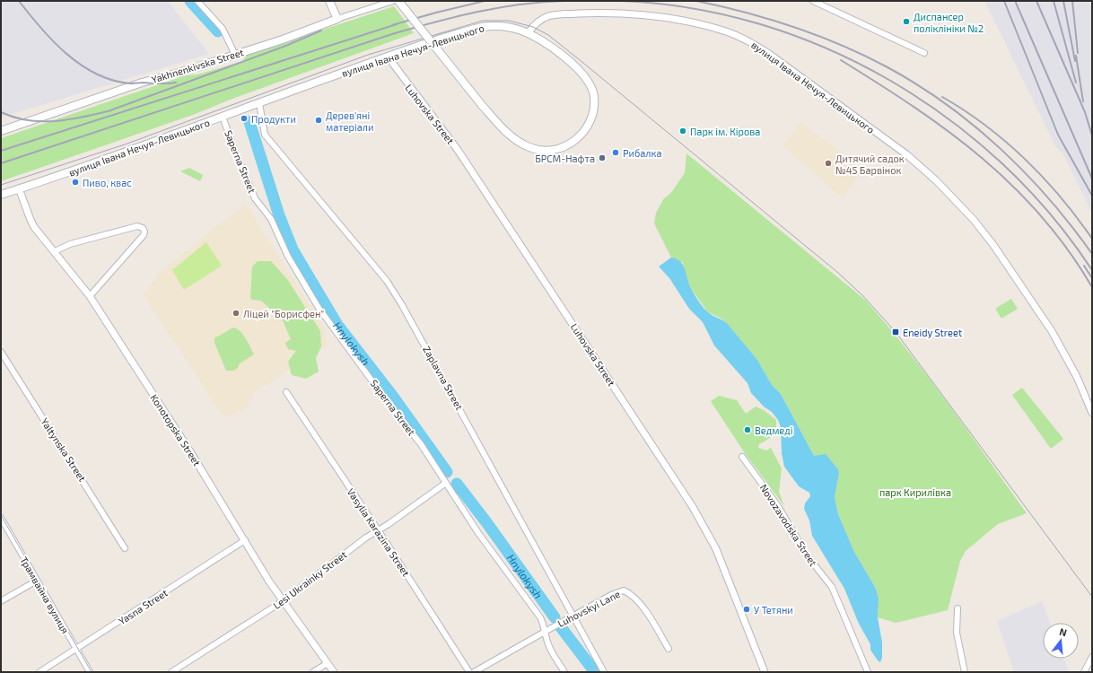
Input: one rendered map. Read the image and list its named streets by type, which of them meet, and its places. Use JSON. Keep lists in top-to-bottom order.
{
  "streets": {
    "main road": ["вулиця Івана Нечуя-Левицького", "Yakhnenkivska Street"],
    "street": [
      "Luhovska Street",
      "Saperna Street",
      "Zaplavna Street",
      "Konotopska Street",
      "Yaltynska Street",
      "Novozavodska Street",
      "Vasylia Karazina Street",
      "Lesi Ukrainky Street",
      "Трамвайна вулиця",
      "Yasna Street",
      "Luhovskyi Lane"
    ]
  },
  "crossings": [
    ["вулиця Івана Нечуя-Левицького", "Luhovska Street"],
    ["вулиця Івана Нечуя-Левицького", "Saperna Street"],
    ["вулиця Івана Нечуя-Левицького", "Zaplavna Street"],
    ["вулиця Івана Нечуя-Левицького", "Konotopska Street"],
    ["Saperna Street", "Lesi Ukrainky Street"],
    ["Saperna Street", "Luhovskyi Lane"],
    ["Zaplavna Street", "Luhovskyi Lane"],
    ["Konotopska Street", "Lesi Ukrainky Street"],
    ["Konotopska Street", "Yasna Street"],
    ["Vasylia Karazina Street", "Lesi Ukrainky Street"],
    ["Трамвайна вулиця", "Yasna Street"]
  ],
  "water": ["Hnylokysh"],
  "parks": ["парк Кирилівка"],
  "places": {
    "other": [
      "Диспансер поліклініки №2",
      "Продукти",
      "Дерев'янi матерiали",
      "Парк ім. Кірова",
      "Рибалка",
      "БРСМ-Нафта",
      "Дитячий садок №45 Барвінок",
      "Пиво, квас",
      "Ліцей \"Борисфен\"",
      "Ведмеді",
      "У Тетяни"
    ],
    "transit": ["Eneidy Street"]
  },
  "north": "top"
}
